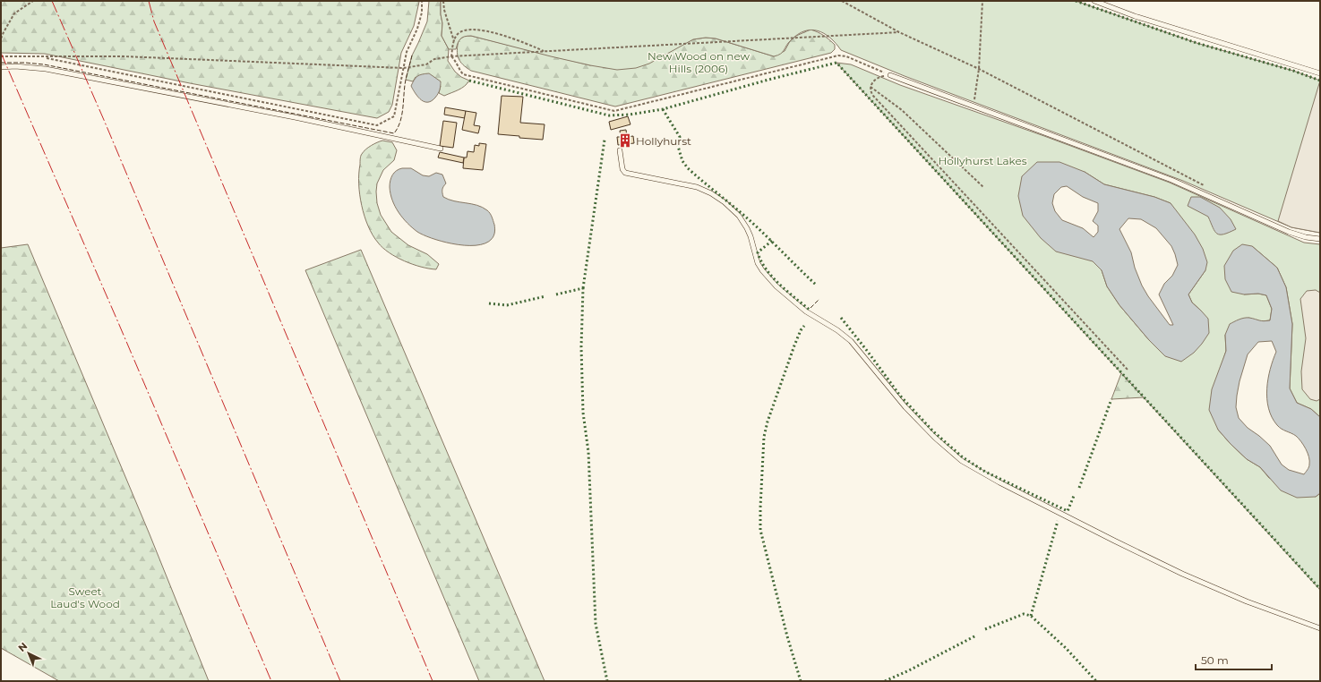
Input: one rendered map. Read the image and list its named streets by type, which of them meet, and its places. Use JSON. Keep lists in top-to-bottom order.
{
  "parks": ["New Wood on new Hills (2006)", "Hollyhurst Lakes", "Sweet Laud's Wood"],
  "places": {
    "building": ["Hollyhurst"]
  },
  "scale_bar": "50 m",
  "north": "top left"
}
